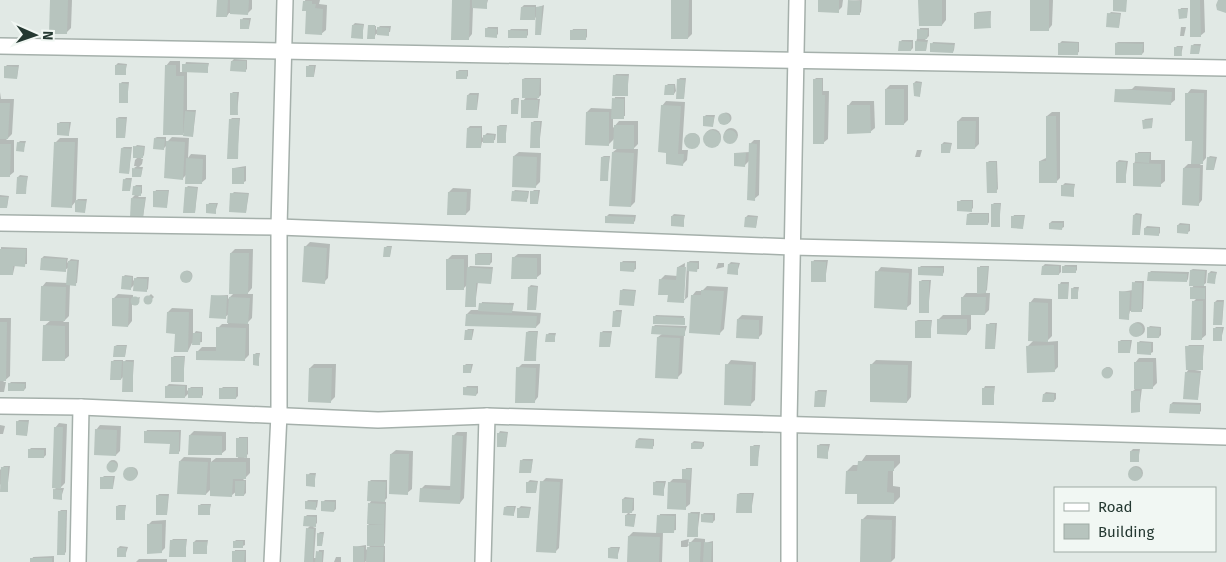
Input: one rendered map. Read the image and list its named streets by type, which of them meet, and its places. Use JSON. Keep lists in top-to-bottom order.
{
  "legend": ["Road", "Building"],
  "north": "right"
}
